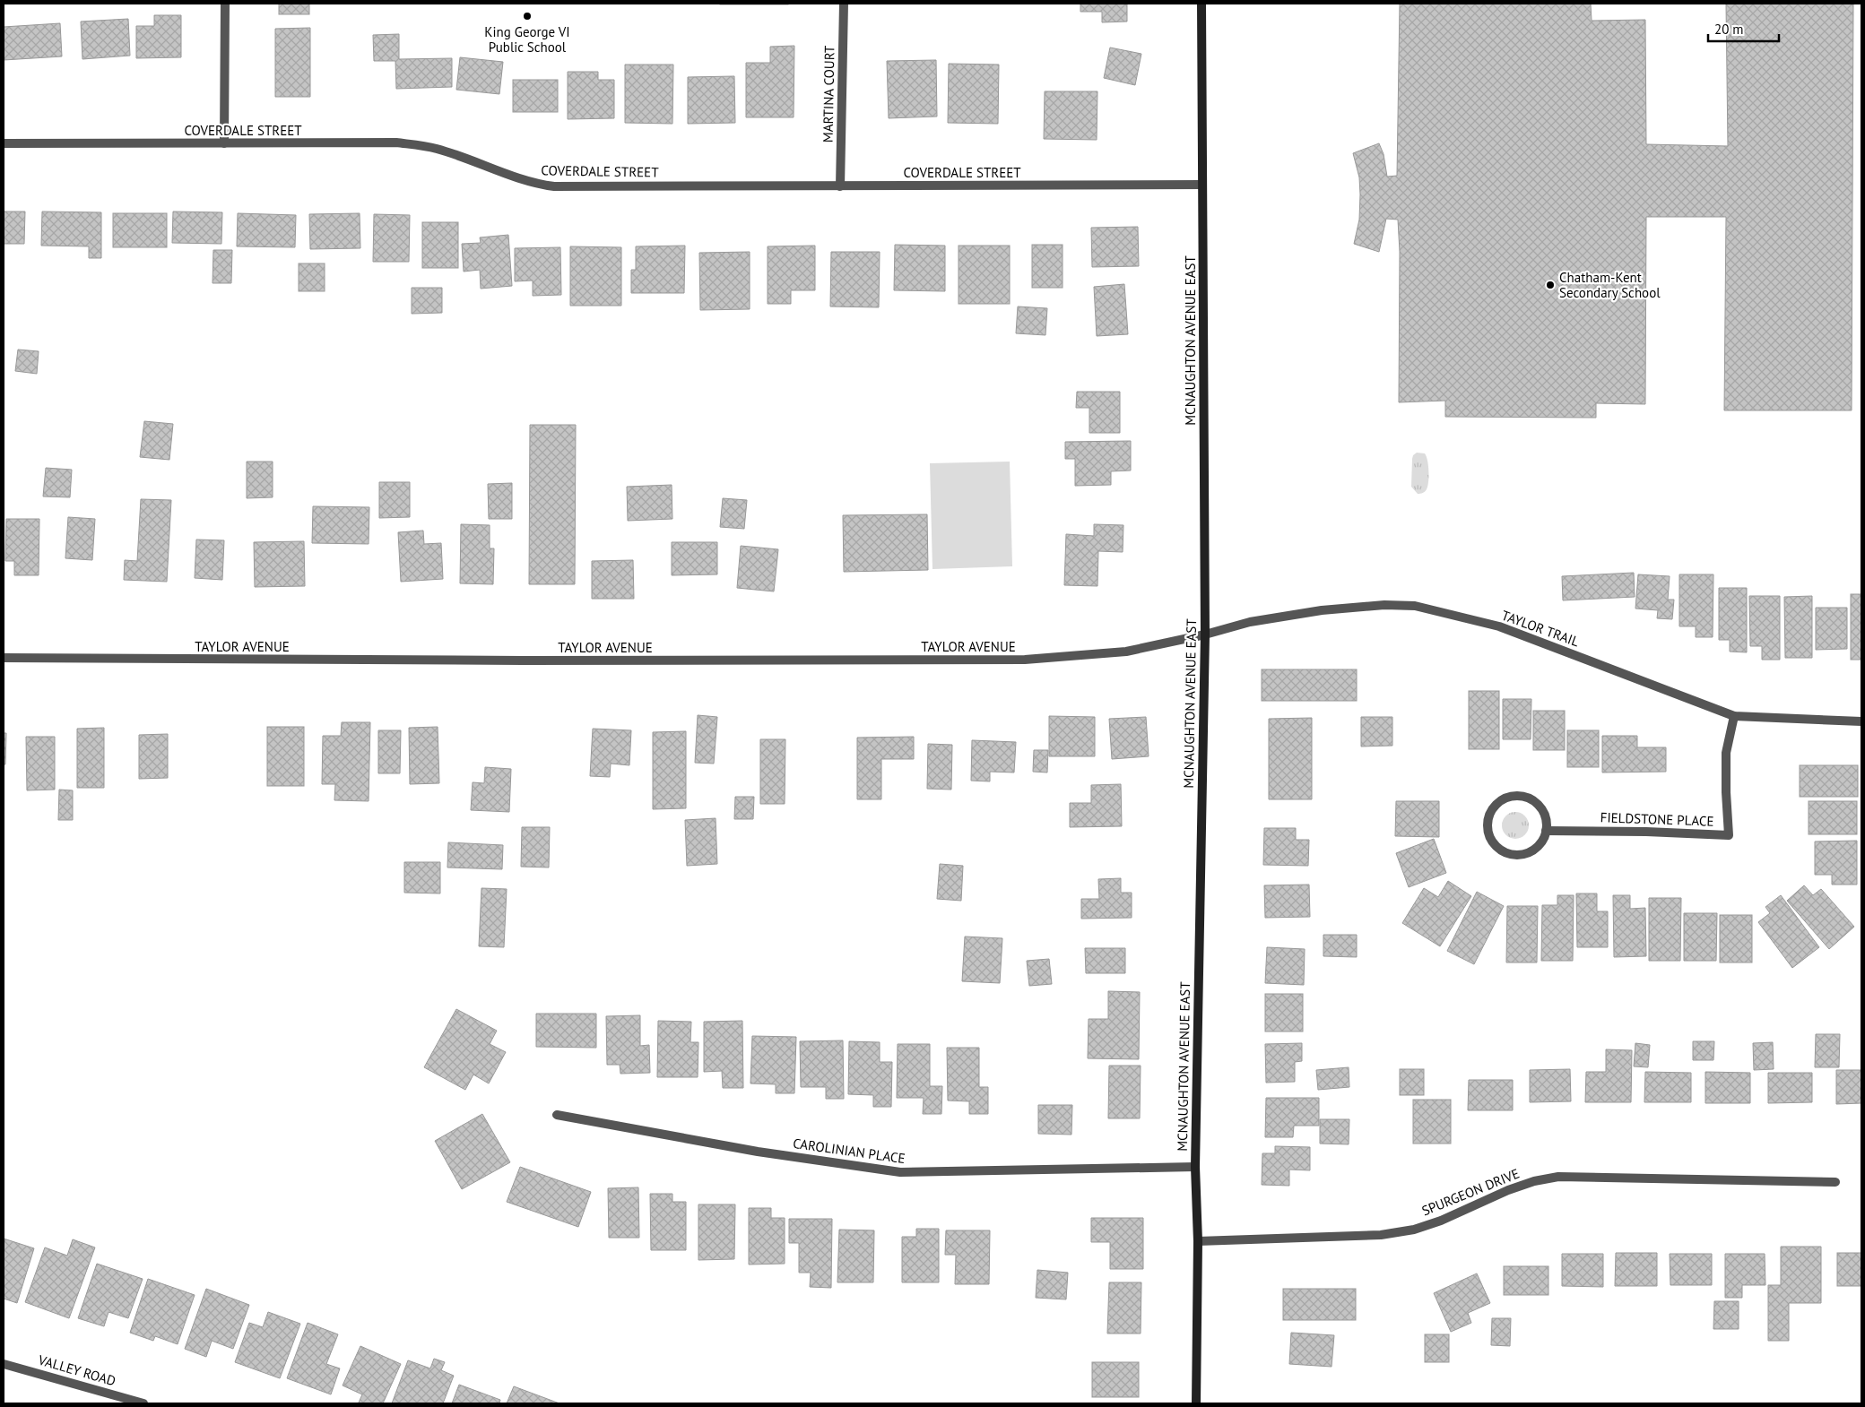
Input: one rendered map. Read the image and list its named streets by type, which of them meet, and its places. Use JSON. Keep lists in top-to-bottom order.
{
  "streets": {
    "main road": ["MCNAUGHTON AVENUE EAST"],
    "street": [
      "MARTINA COURT",
      "COVERDALE STREET",
      "TAYLOR TRAIL",
      "TAYLOR AVENUE",
      "FIELDSTONE PLACE",
      "CAROLINIAN PLACE",
      "SPURGEON DRIVE",
      "VALLEY ROAD"
    ]
  },
  "crossings": [
    ["MARTINA COURT", "COVERDALE STREET"],
    ["COVERDALE STREET", "MCNAUGHTON AVENUE EAST"],
    ["MCNAUGHTON AVENUE EAST", "TAYLOR TRAIL"],
    ["MCNAUGHTON AVENUE EAST", "TAYLOR AVENUE"],
    ["MCNAUGHTON AVENUE EAST", "CAROLINIAN PLACE"],
    ["MCNAUGHTON AVENUE EAST", "SPURGEON DRIVE"],
    ["TAYLOR TRAIL", "TAYLOR AVENUE"],
    ["TAYLOR TRAIL", "FIELDSTONE PLACE"]
  ],
  "places": ["King George VI Public School", "Chatham-Kent Secondary School"],
  "scale_bar": "20 m"
}
